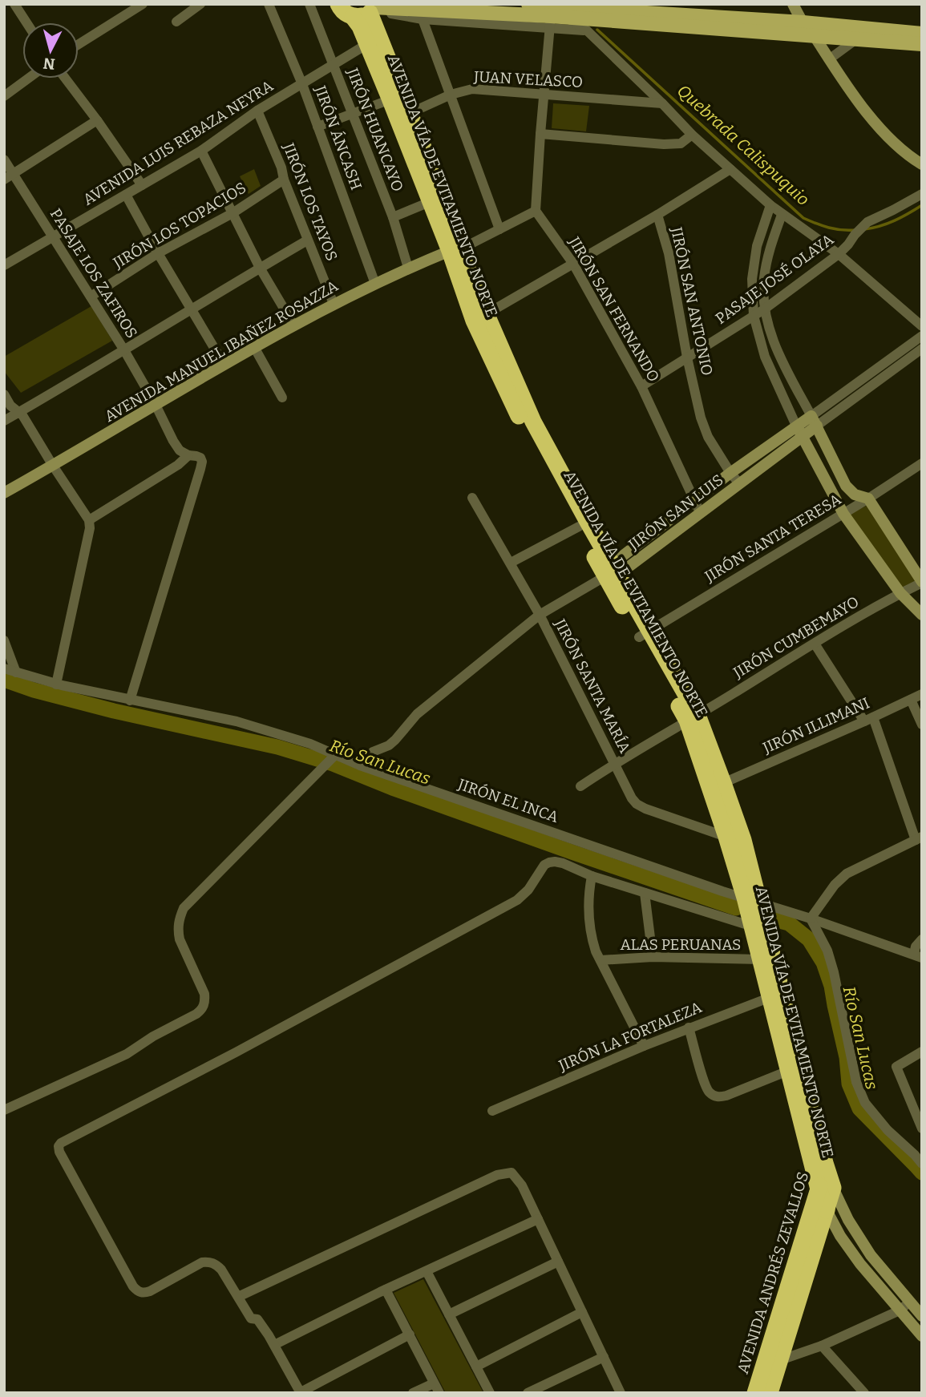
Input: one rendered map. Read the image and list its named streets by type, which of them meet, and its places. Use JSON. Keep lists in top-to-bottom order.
{
  "streets": {
    "highway": ["AVENIDA VÍA DE EVITAMIENTO NORTE", "AVENIDA ANDRÉS ZEVALLOS"],
    "street": [
      "JUAN VELASCO",
      "JIRÓN HUANCAYO",
      "JIRÓN ÁNCASH",
      "AVENIDA LUIS REBAZA NEYRA",
      "JIRÓN LOS TAYOS",
      "JIRÓN LOS TOPACIOS",
      "PASAJE LOS ZAFIROS",
      "PASAJE JOSÉ OLAYA",
      "JIRÓN SAN ANTONIO",
      "JIRÓN SAN FERNANDO",
      "AVENIDA MANUEL IBAÑEZ ROSAZZA",
      "JIRÓN SAN LUIS",
      "JIRÓN SANTA TERESA",
      "JIRÓN CUMBEMAYO",
      "JIRÓN SANTA MARÍA",
      "JIRÓN ILLIMANI",
      "JIRÓN EL INCA",
      "ALAS PERUANAS",
      "JIRÓN LA FORTALEZA"
    ]
  },
  "crossings": [
    ["JUAN VELASCO", "AVENIDA VÍA DE EVITAMIENTO NORTE"],
    ["JIRÓN HUANCAYO", "AVENIDA LUIS REBAZA NEYRA"],
    ["JIRÓN HUANCAYO", "AVENIDA MANUEL IBAÑEZ ROSAZZA"],
    ["JIRÓN ÁNCASH", "AVENIDA LUIS REBAZA NEYRA"],
    ["JIRÓN ÁNCASH", "AVENIDA MANUEL IBAÑEZ ROSAZZA"],
    ["AVENIDA LUIS REBAZA NEYRA", "AVENIDA VÍA DE EVITAMIENTO NORTE"],
    ["AVENIDA LUIS REBAZA NEYRA", "JIRÓN LOS TAYOS"],
    ["AVENIDA LUIS REBAZA NEYRA", "PASAJE LOS ZAFIROS"],
    ["AVENIDA VÍA DE EVITAMIENTO NORTE", "AVENIDA MANUEL IBAÑEZ ROSAZZA"],
    ["AVENIDA VÍA DE EVITAMIENTO NORTE", "JIRÓN SAN LUIS"],
    ["AVENIDA VÍA DE EVITAMIENTO NORTE", "JIRÓN CUMBEMAYO"],
    ["AVENIDA VÍA DE EVITAMIENTO NORTE", "JIRÓN SANTA MARÍA"],
    ["AVENIDA VÍA DE EVITAMIENTO NORTE", "JIRÓN ILLIMANI"],
    ["AVENIDA VÍA DE EVITAMIENTO NORTE", "JIRÓN EL INCA"],
    ["AVENIDA VÍA DE EVITAMIENTO NORTE", "ALAS PERUANAS"],
    ["AVENIDA VÍA DE EVITAMIENTO NORTE", "JIRÓN LA FORTALEZA"],
    ["AVENIDA VÍA DE EVITAMIENTO NORTE", "AVENIDA ANDRÉS ZEVALLOS"],
    ["JIRÓN LOS TAYOS", "JIRÓN LOS TOPACIOS"],
    ["JIRÓN LOS TAYOS", "AVENIDA MANUEL IBAÑEZ ROSAZZA"],
    ["JIRÓN LOS TOPACIOS", "PASAJE LOS ZAFIROS"],
    ["PASAJE LOS ZAFIROS", "AVENIDA MANUEL IBAÑEZ ROSAZZA"],
    ["PASAJE LOS ZAFIROS", "JIRÓN EL INCA"],
    ["PASAJE JOSÉ OLAYA", "JIRÓN SAN ANTONIO"],
    ["PASAJE JOSÉ OLAYA", "JIRÓN SAN FERNANDO"],
    ["JIRÓN SAN ANTONIO", "JIRÓN SAN LUIS"],
    ["JIRÓN SAN FERNANDO", "JIRÓN SAN LUIS"],
    ["JIRÓN CUMBEMAYO", "JIRÓN SANTA MARÍA"]
  ],
  "water": ["Quebrada Calispuquio", "Río San Lucas"],
  "north": "bottom"
}
